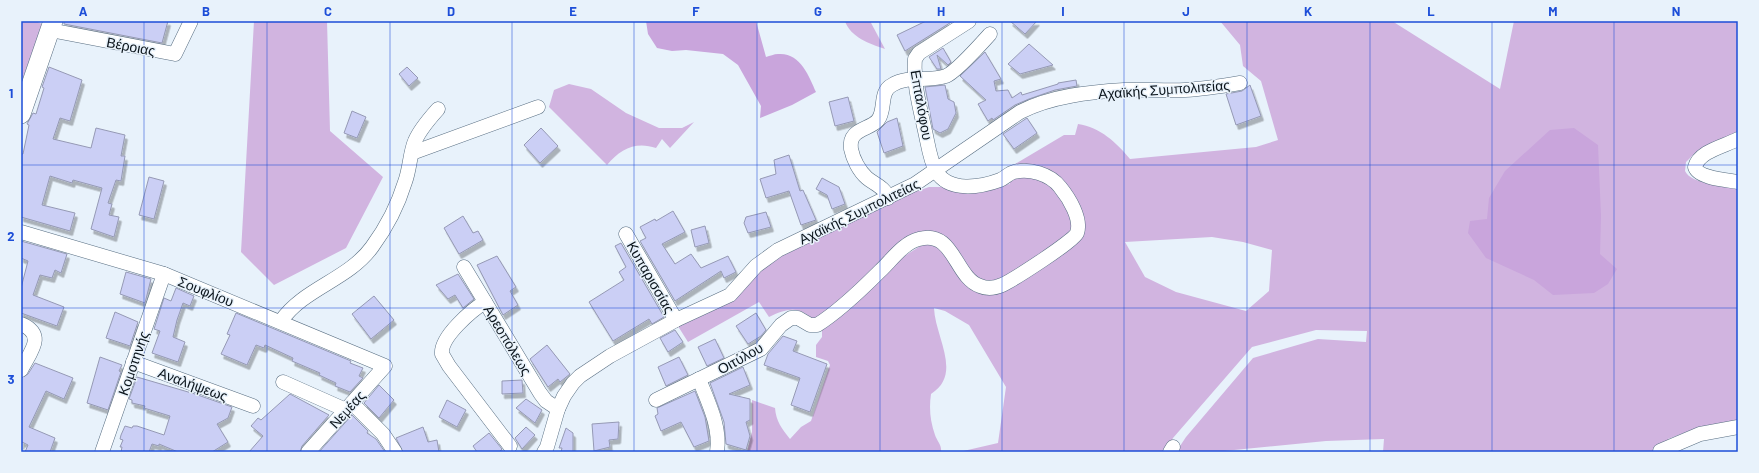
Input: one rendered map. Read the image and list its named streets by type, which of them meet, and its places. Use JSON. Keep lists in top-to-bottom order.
{
  "streets": {
    "street": [
      "Βέροιας",
      "Αχαϊκής Συμπολιτείας",
      "Επταλόφου",
      "Κυπαρισσίας",
      "Σουφλίου",
      "Αρεοπόλεως",
      "Οιτύλου",
      "Κομοτηνής",
      "Αναλήψεως",
      "Νεμέας"
    ]
  },
  "crossings": [
    ["Αχαϊκής Συμπολιτείας", "Επταλόφου"],
    ["Αχαϊκής Συμπολιτείας", "Κυπαρισσίας"],
    ["Αχαϊκής Συμπολιτείας", "Αρεοπόλεως"],
    ["Αχαϊκής Συμπολιτείας", "Οιτύλου"],
    ["Επταλόφου", "Οιτύλου"],
    ["Σουφλίου", "Κομοτηνής"],
    ["Σουφλίου", "Νεμέας"],
    ["Κομοτηνής", "Αναλήψεως"]
  ],
  "grid": {
    "columns": [
      "A",
      "B",
      "C",
      "D",
      "E",
      "F",
      "G",
      "H",
      "I",
      "J",
      "K",
      "L",
      "M",
      "N"
    ],
    "rows": ["1", "2", "3"]
  }
}
